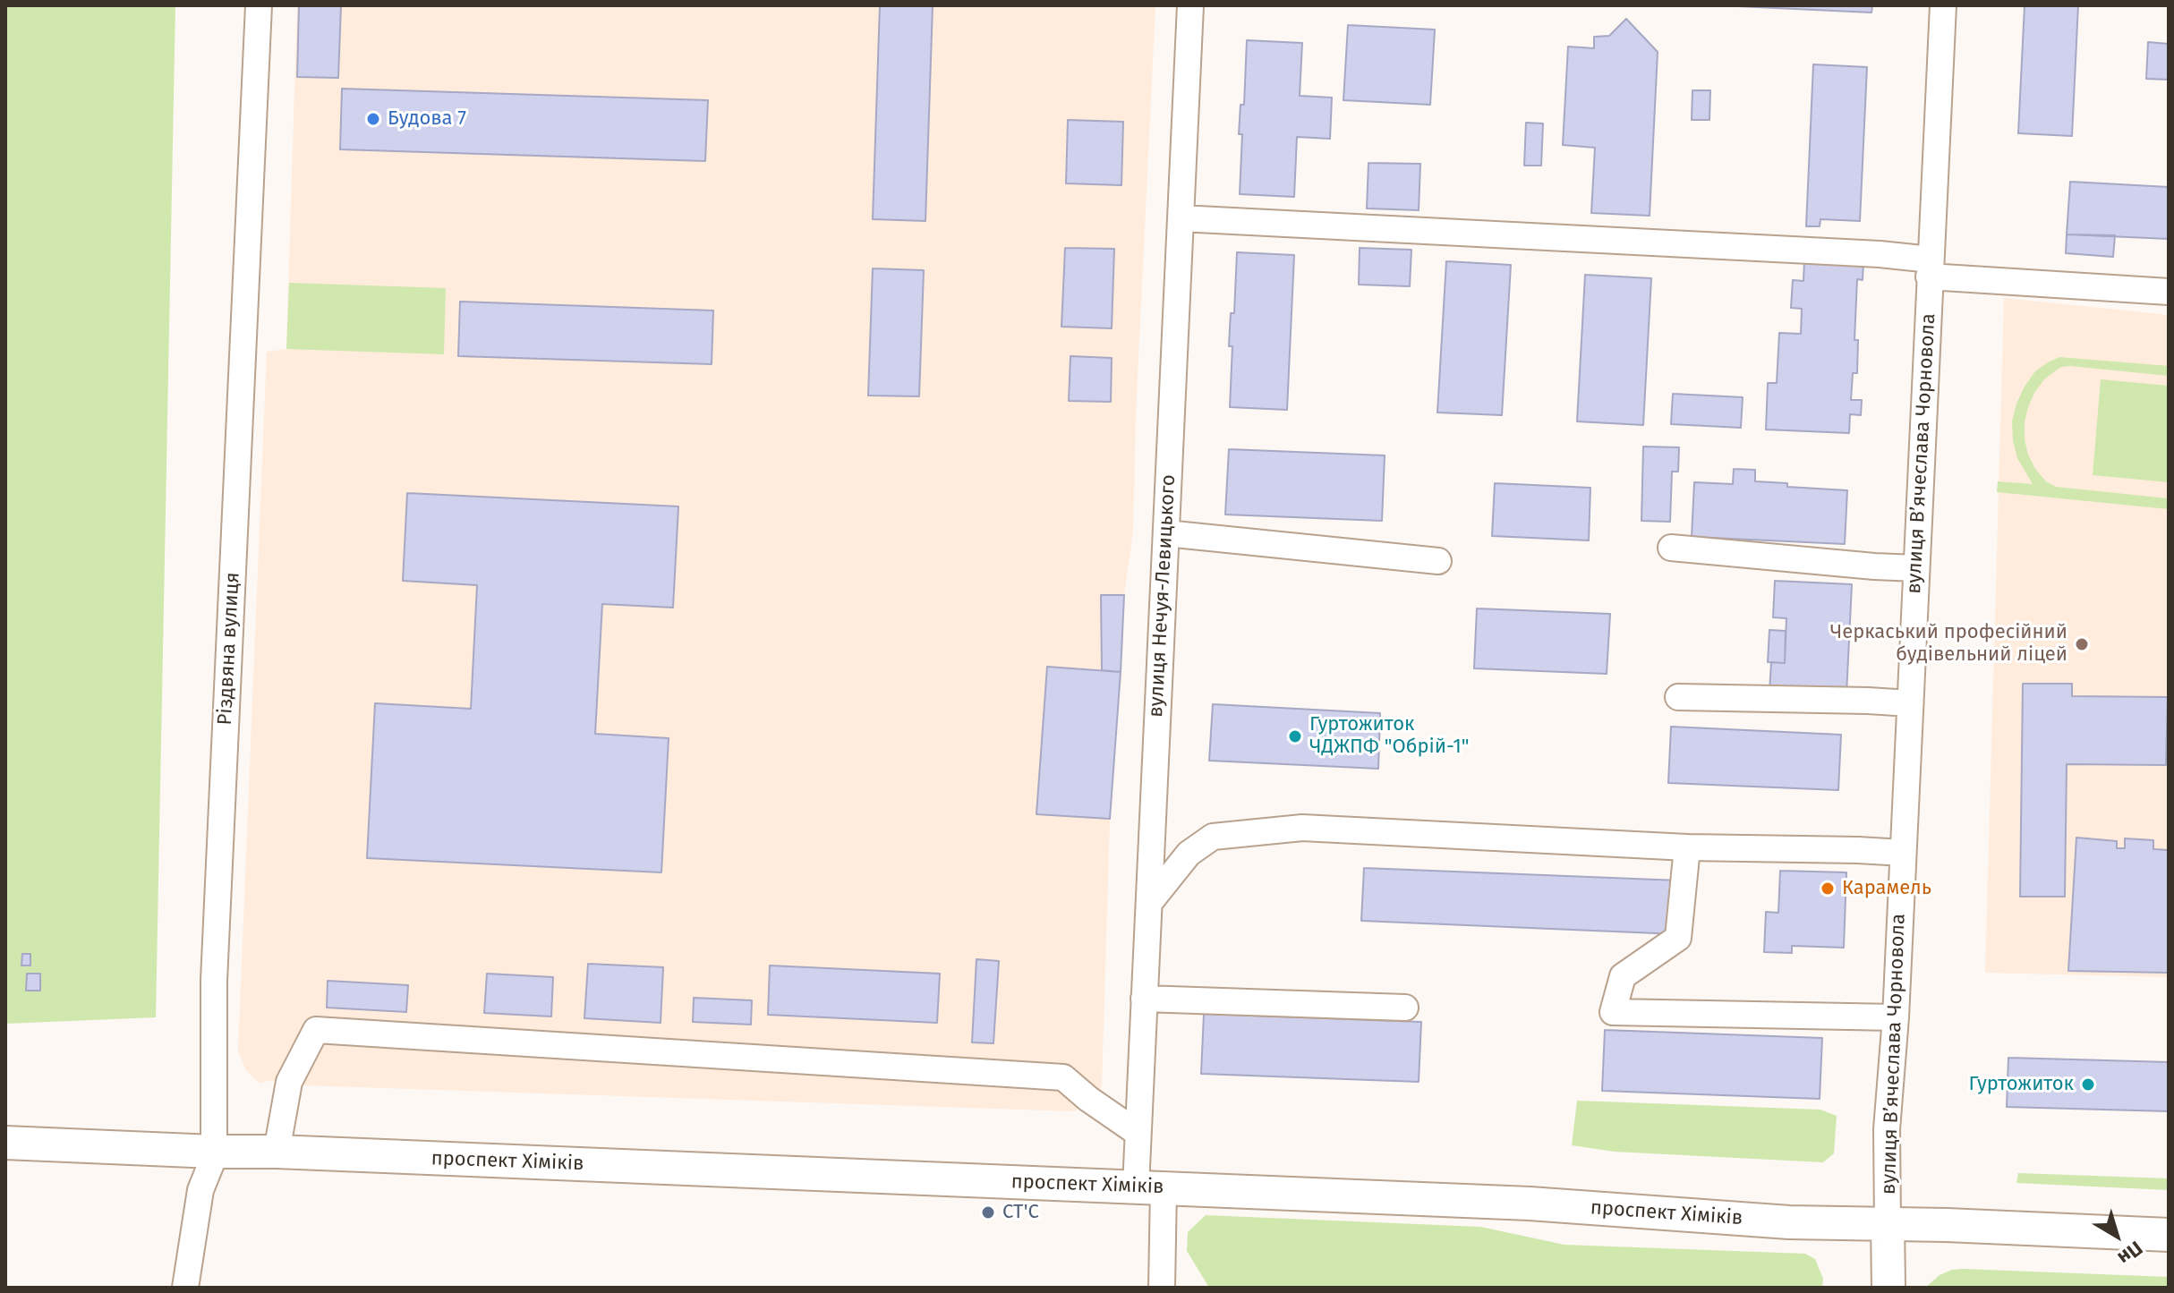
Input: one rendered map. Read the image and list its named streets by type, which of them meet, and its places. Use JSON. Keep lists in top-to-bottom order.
{
  "streets": {
    "main road": ["вулиця Вʼячеслава Чорновола", "проспект Хіміків"],
    "street": ["вулиця Нечуя-Левицького", "Різдвяна вулиця"]
  },
  "crossings": [
    ["вулиця Вʼячеслава Чорновола", "проспект Хіміків"],
    ["вулиця Нечуя-Левицького", "проспект Хіміків"],
    ["Різдвяна вулиця", "проспект Хіміків"]
  ],
  "places": [
    "Будова 7",
    "Черкаський професійний будівельний ліцей",
    "Гуртожиток ЧДЖПФ \"Обрій-1\"",
    "Карамель",
    "Гуртожиток",
    "СТ'С"
  ],
  "north": "bottom right"
}
